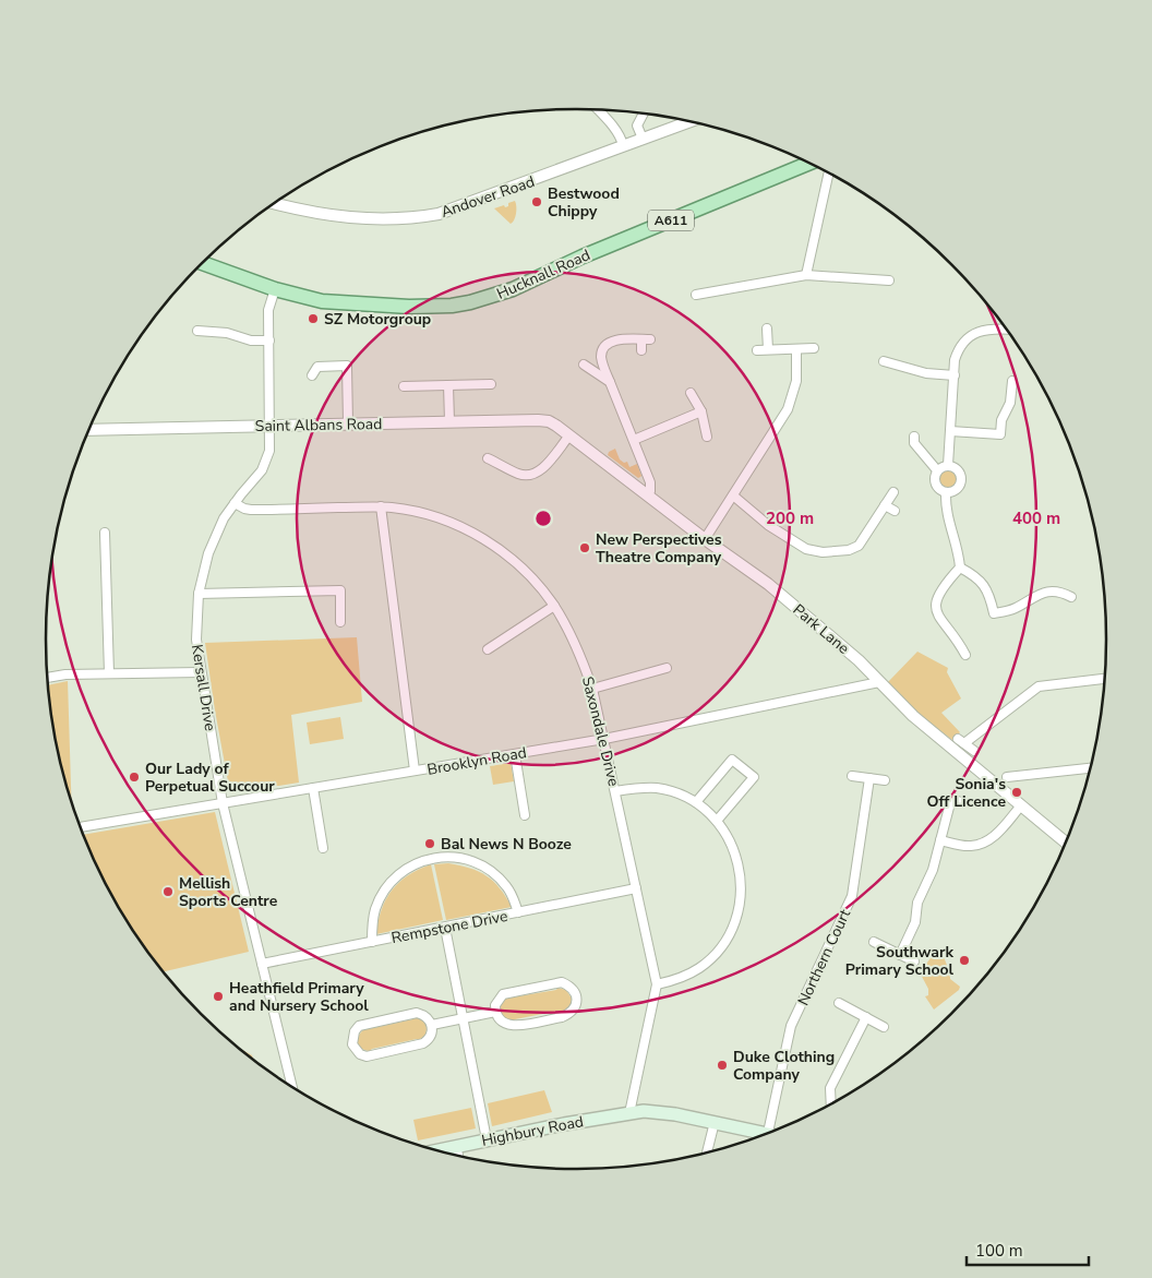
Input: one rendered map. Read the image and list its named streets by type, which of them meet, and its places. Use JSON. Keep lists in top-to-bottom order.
{
  "streets": {
    "main road": ["A611", "Hucknall Road", "Highbury Road"],
    "street": [
      "Andover Road",
      "Saint Albans Road",
      "Park Lane",
      "Kersall Drive",
      "Saxondale Drive",
      "Brooklyn Road",
      "Rempstone Drive",
      "Northern Court"
    ]
  },
  "crossings": [
    ["Hucknall Road", "Kersall Drive"],
    ["Saint Albans Road", "Park Lane"],
    ["Saint Albans Road", "Kersall Drive"],
    ["Park Lane", "Brooklyn Road"],
    ["Kersall Drive", "Saxondale Drive"],
    ["Kersall Drive", "Brooklyn Road"],
    ["Kersall Drive", "Rempstone Drive"],
    ["Saxondale Drive", "Brooklyn Road"],
    ["Saxondale Drive", "Rempstone Drive"],
    ["Saxondale Drive", "Highbury Road"]
  ],
  "places": [
    "Bestwood Chippy",
    "SZ Motorgroup",
    "New Perspectives Theatre Company",
    "Our Lady of Perpetual Succour",
    "Sonia's Off Licence",
    "Bal News N Booze",
    "Mellish Sports Centre",
    "Southwark Primary School",
    "Heathfield Primary and Nursery School",
    "Duke Clothing Company"
  ],
  "scale_bar": "100 m",
  "rings": ["200 m", "400 m"]
}
